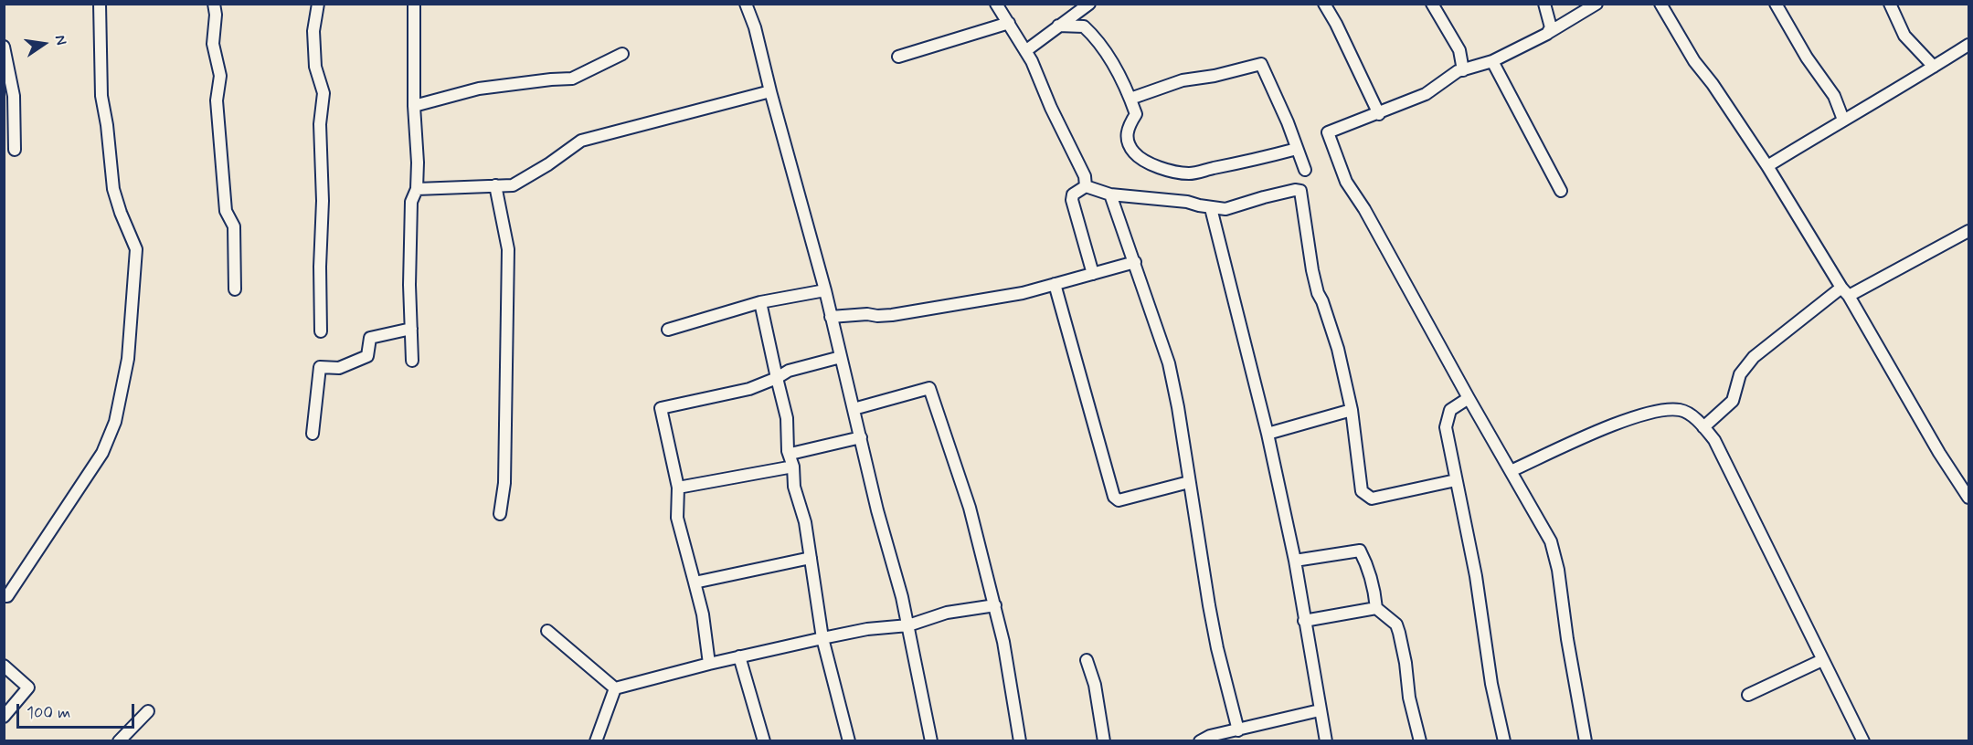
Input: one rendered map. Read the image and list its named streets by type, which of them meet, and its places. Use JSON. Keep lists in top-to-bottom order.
{
  "scale_bar": "100 m",
  "north": "right"
}
